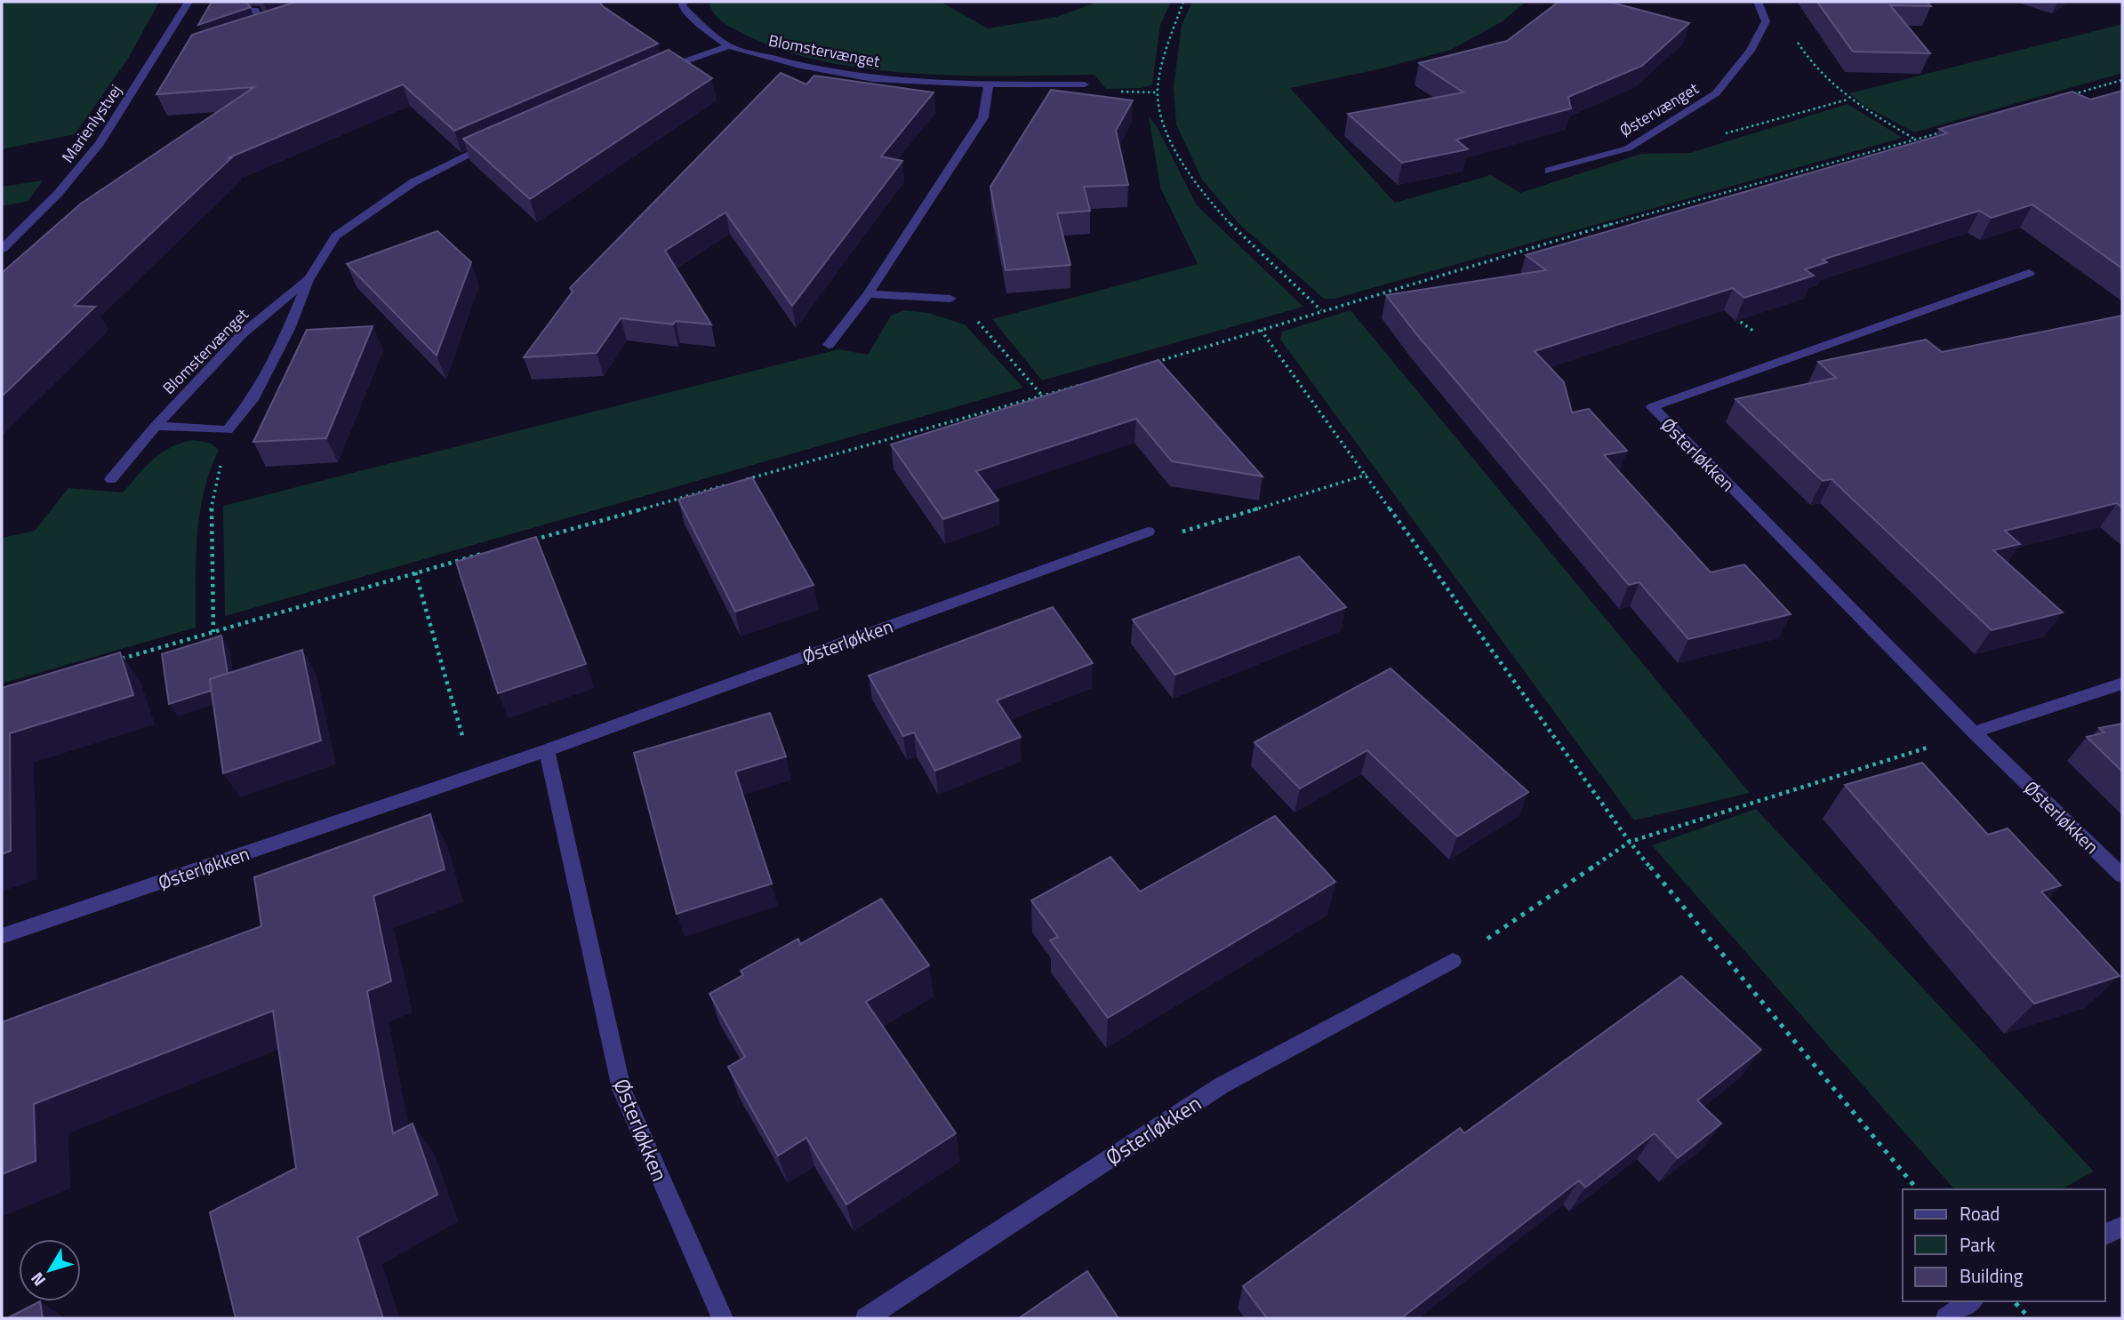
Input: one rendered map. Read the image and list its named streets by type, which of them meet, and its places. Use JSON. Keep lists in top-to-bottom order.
{
  "streets": {
    "street": [
      "Blomstervænget",
      "Østervænget",
      "Marienlystvej",
      "Østerløkken"
    ]
  },
  "legend": ["Road", "Park", "Building"],
  "north": "bottom left"
}
